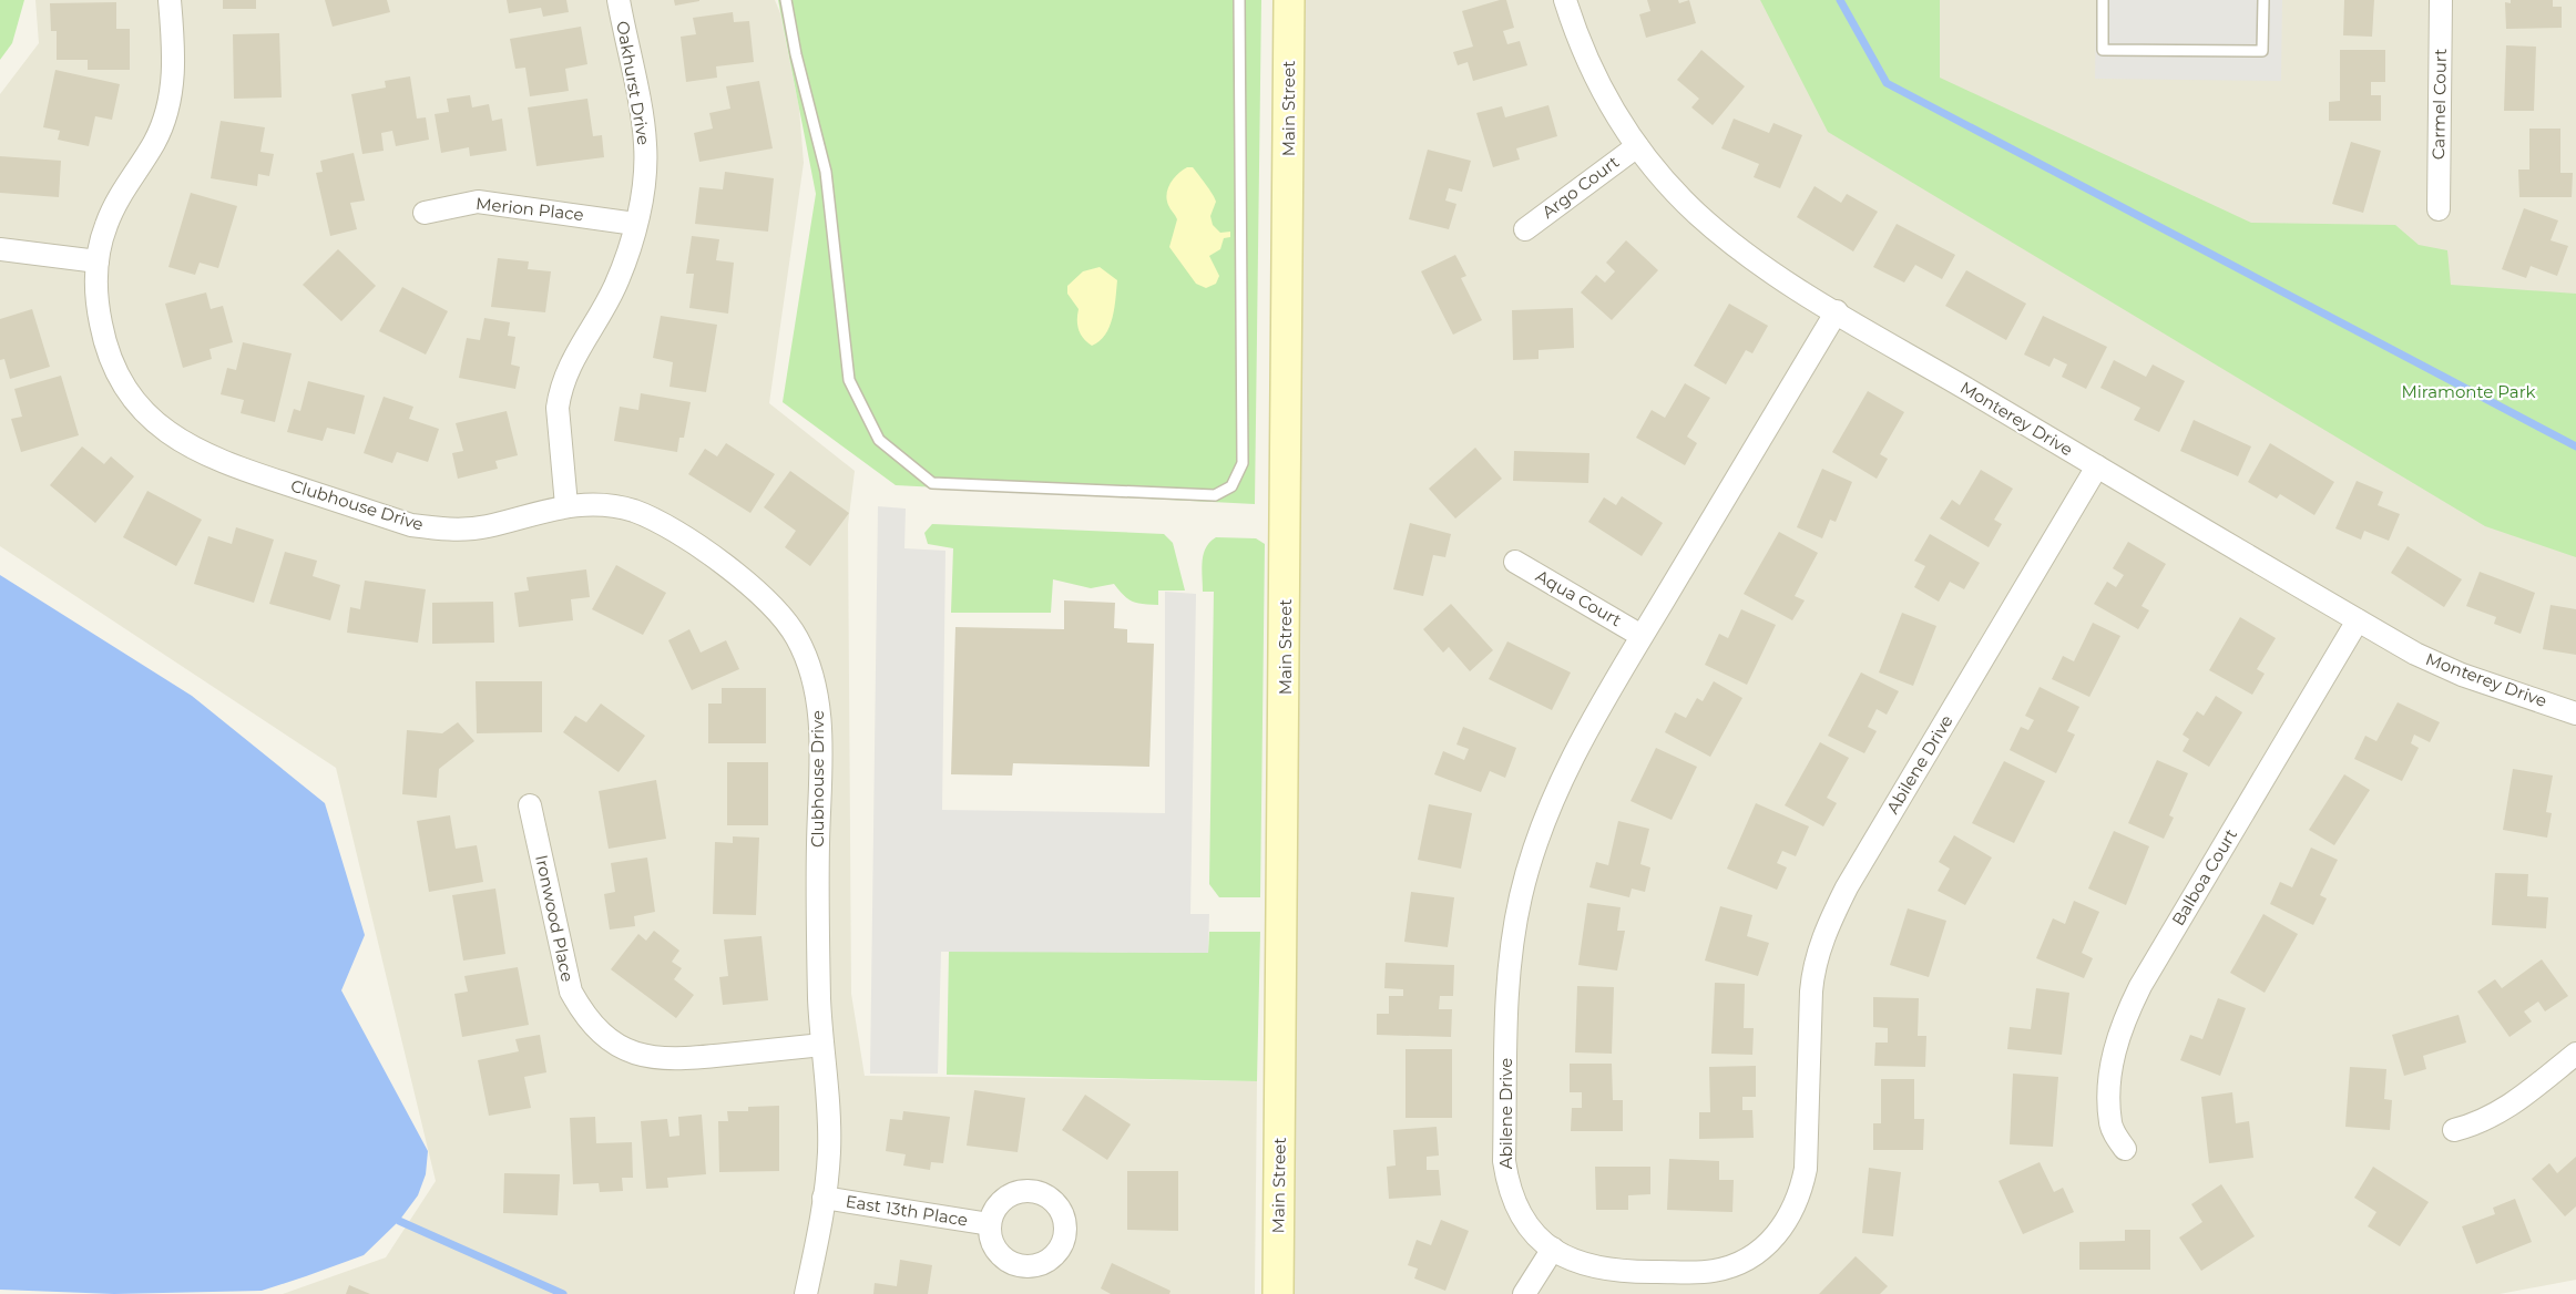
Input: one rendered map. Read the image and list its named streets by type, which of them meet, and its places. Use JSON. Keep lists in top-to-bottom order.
{
  "streets": {
    "main road": ["Main Street"],
    "street": [
      "Oakhurst Drive",
      "Carmel Court",
      "Argo Court",
      "Merion Place",
      "Monterey Drive",
      "Clubhouse Drive",
      "Aqua Court",
      "Abilene Drive",
      "Balboa Court",
      "Ironwood Place",
      "East 13th Place"
    ]
  },
  "crossings": [
    ["Oakhurst Drive", "Merion Place"],
    ["Oakhurst Drive", "Clubhouse Drive"],
    ["Argo Court", "Monterey Drive"],
    ["Monterey Drive", "Abilene Drive"],
    ["Monterey Drive", "Balboa Court"],
    ["Clubhouse Drive", "Ironwood Place"],
    ["Clubhouse Drive", "East 13th Place"],
    ["Aqua Court", "Abilene Drive"]
  ],
  "parks": ["Miramonte Park"]
}
